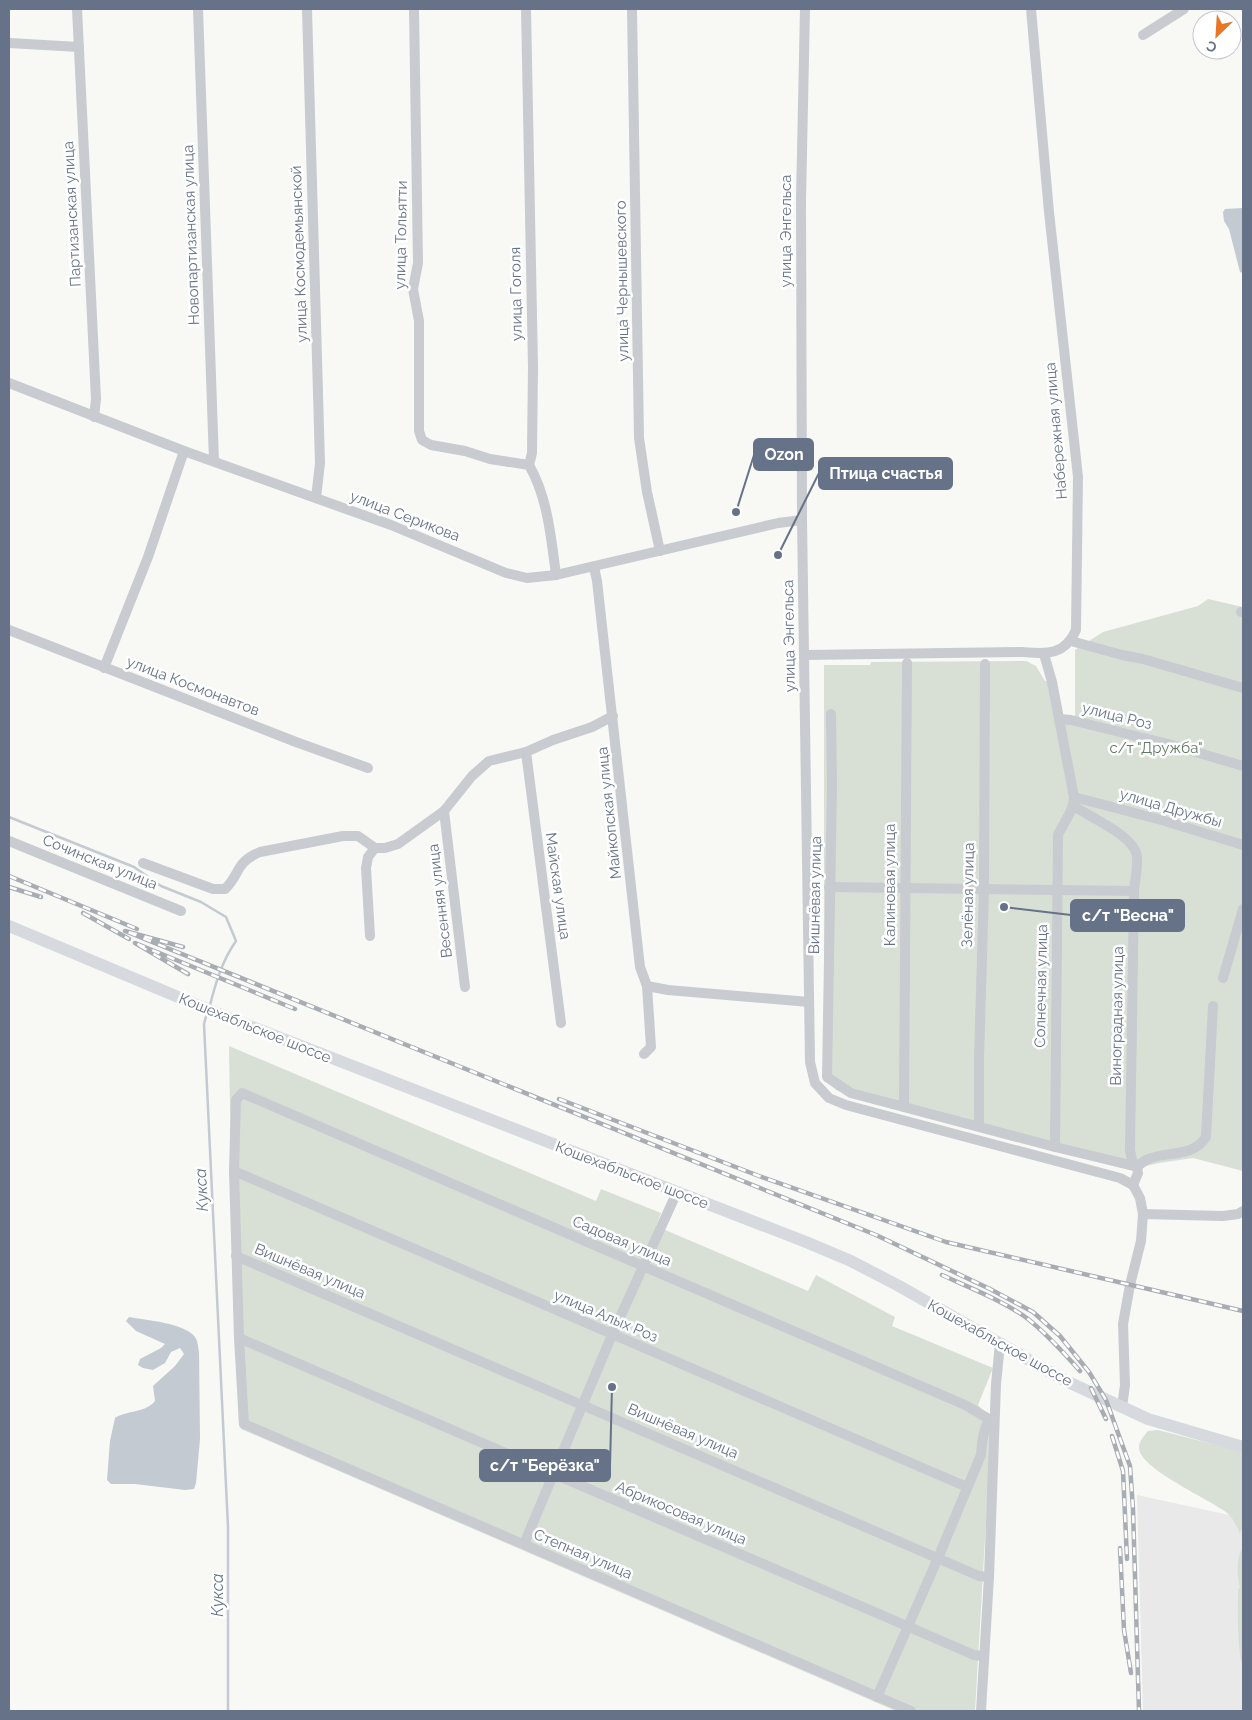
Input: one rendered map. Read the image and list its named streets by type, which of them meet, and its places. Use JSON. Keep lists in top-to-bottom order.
{
  "streets": {
    "main road": ["Кошехабльское шоссе"],
    "street": [
      "Партизанская улица",
      "улица Энгельса",
      "Новопартизанская улица",
      "улица Тольятти",
      "улица Космодемьянской",
      "улица Чернышевского",
      "улица Гоголя",
      "Набережная улица",
      "улица Серикова",
      "улица Космонавтов",
      "улица Роз",
      "улица Дружбы",
      "Майкопская улица",
      "Сочинская улица",
      "Калиновая улица",
      "Майская улица",
      "Вишнёвая улица",
      "Зелёная улица",
      "Весенняя улица",
      "Солнечная улица",
      "Виноградная улица",
      "Садовая улица",
      "улица Алых Роз",
      "Абрикосовая улица",
      "Степная улица"
    ]
  },
  "crossings": [
    ["Партизанская улица", "улица Серикова"],
    ["улица Энгельса", "улица Серикова"],
    ["Новопартизанская улица", "улица Серикова"],
    ["улица Тольятти", "улица Гоголя"],
    ["улица Космодемьянской", "улица Серикова"],
    ["улица Чернышевского", "улица Серикова"],
    ["улица Серикова", "Майкопская улица"],
    ["улица Дружбы", "Солнечная улица"],
    ["улица Дружбы", "Виноградная улица"],
    ["Калиновая улица", "Вишнёвая улица"],
    ["Солнечная улица", "Виноградная улица"],
    ["Садовая улица", "улица Алых Роз"],
    ["Абрикосовая улица", "Степная улица"]
  ],
  "water": ["Кукса"],
  "parks": ["с/т \"Дружба\""],
  "places": [
    "Ozon",
    "Птица счастья",
    "с/т \"Весна\"",
    "с/т \"Берёзка\""
  ],
  "north": "bottom left"
}
